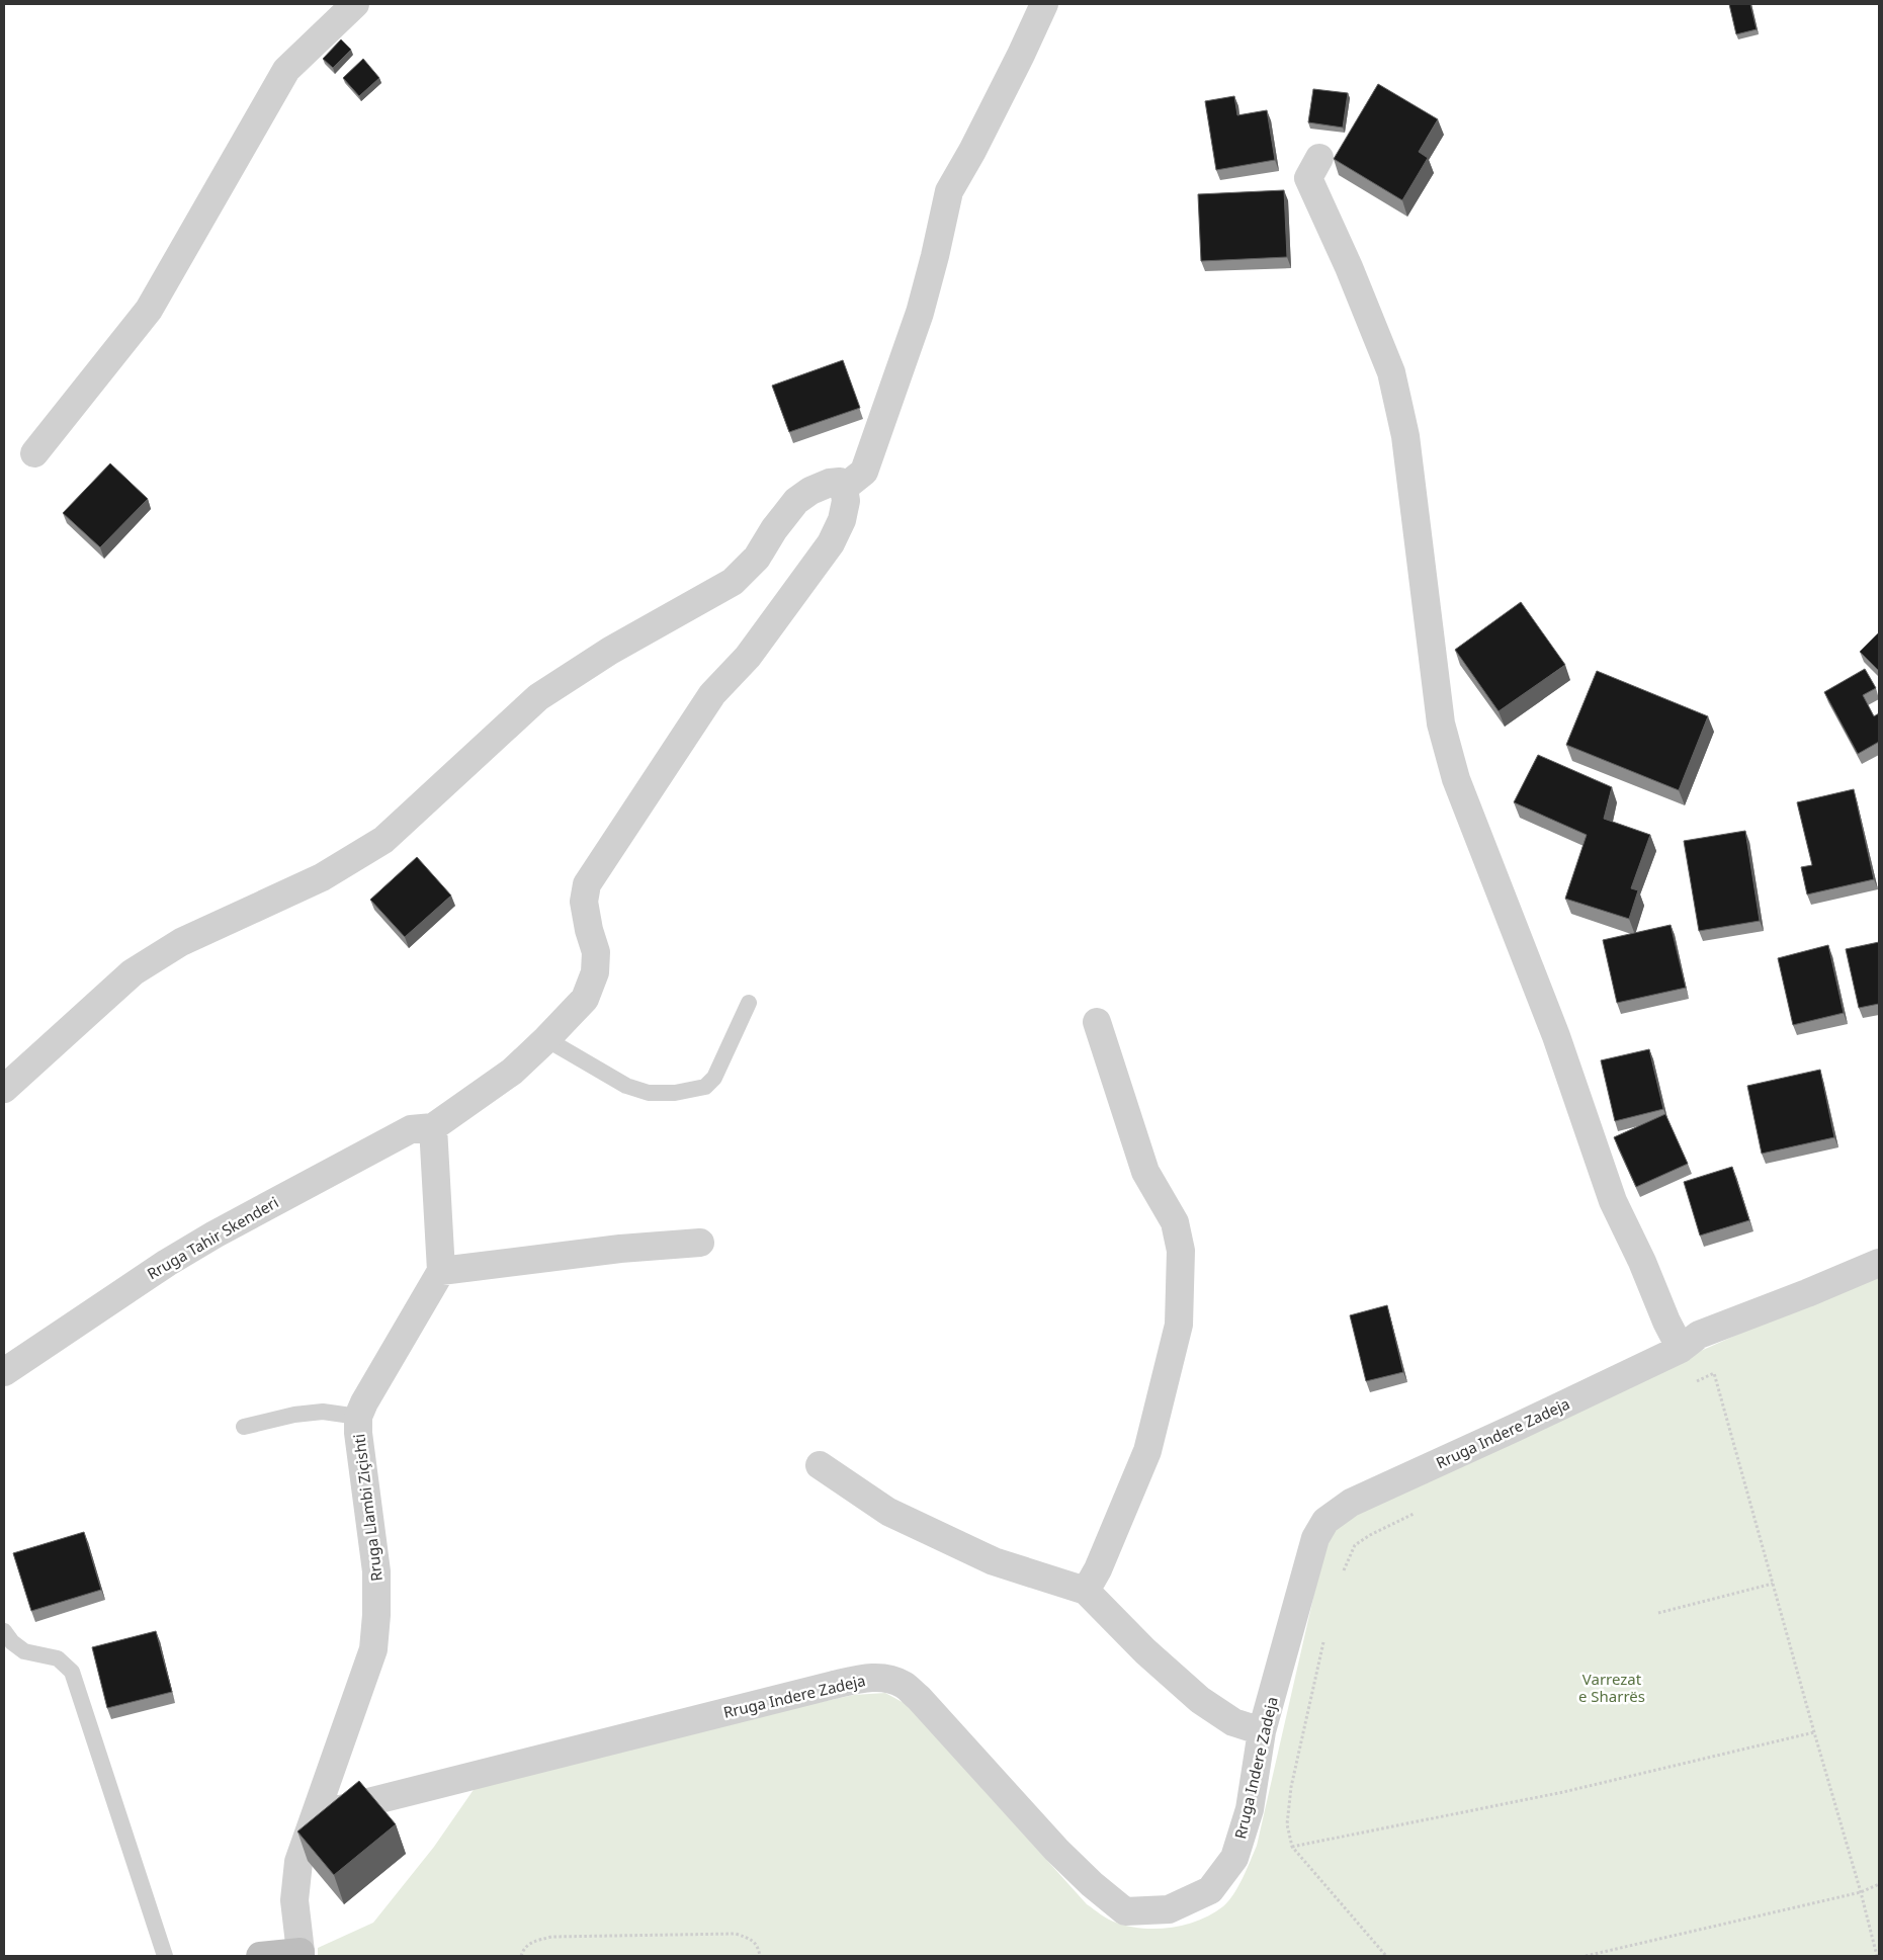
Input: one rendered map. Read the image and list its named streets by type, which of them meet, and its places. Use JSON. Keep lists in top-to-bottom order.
{
  "streets": {
    "street": ["Rruga Tahir Skenderi", "Rruga Indere Zadeja", "Rruga Llambi Ziçishti"]
  },
  "crossings": [
    ["Rruga Indere Zadeja", "Rruga Llambi Ziçishti"]
  ],
  "parks": ["Varrezat e Sharrës"]
}
